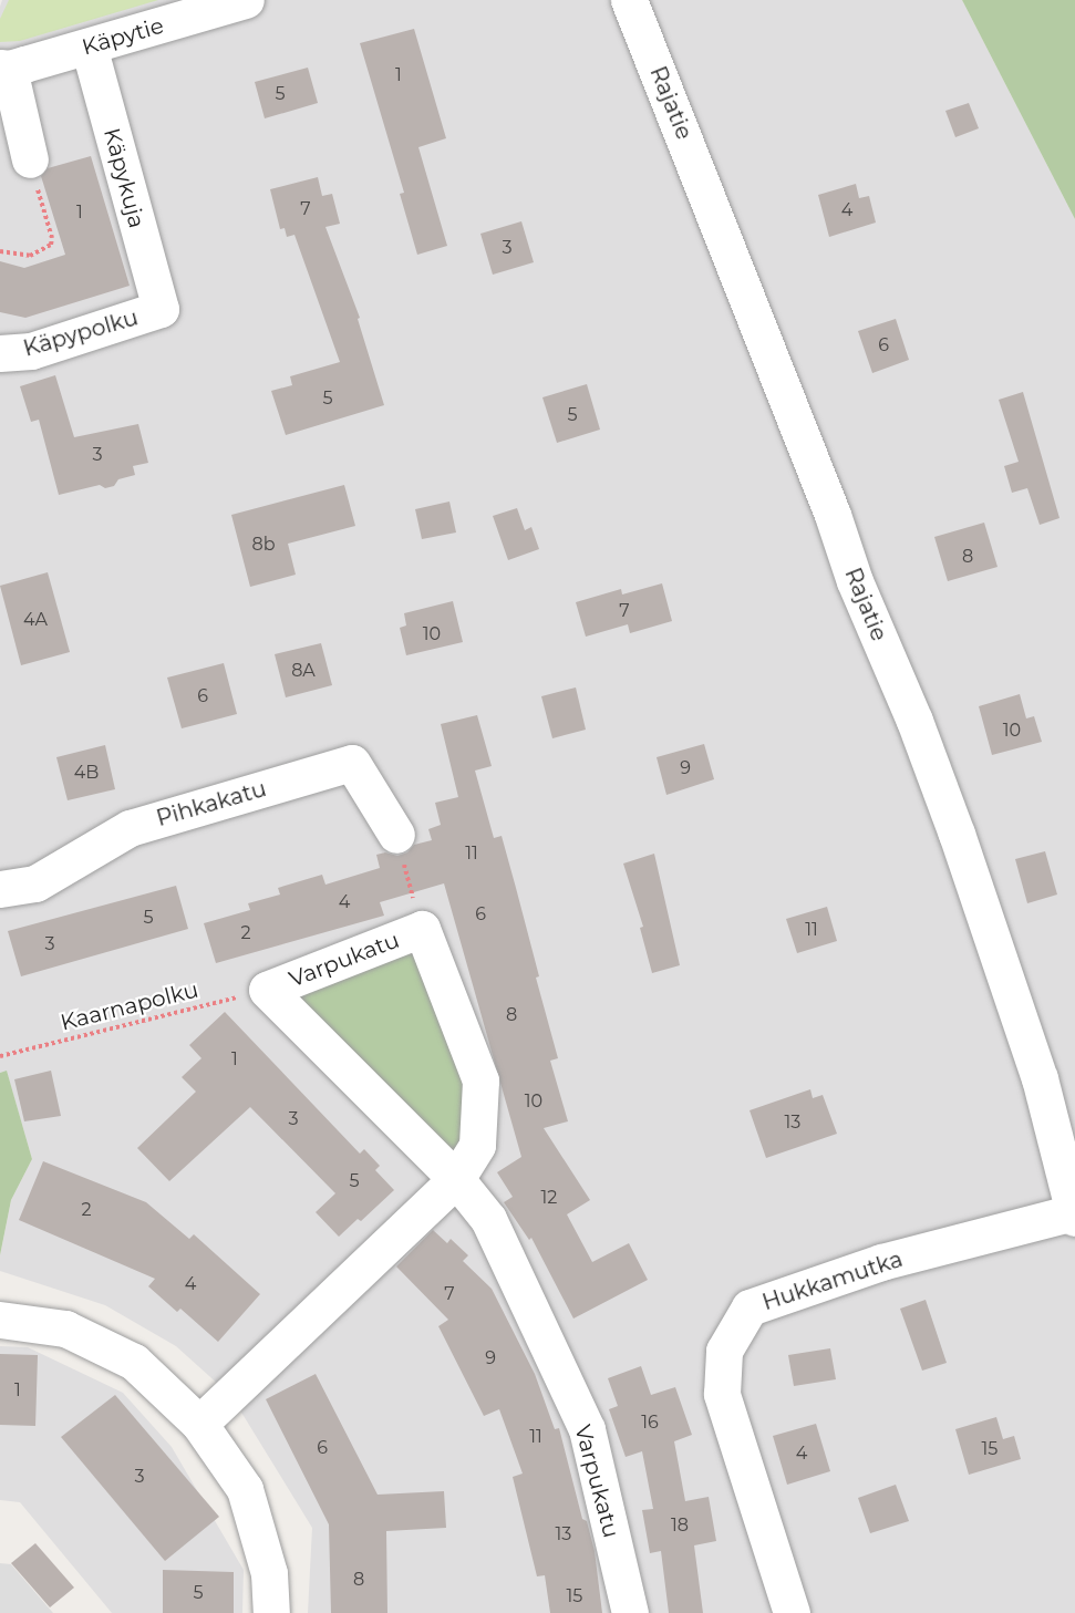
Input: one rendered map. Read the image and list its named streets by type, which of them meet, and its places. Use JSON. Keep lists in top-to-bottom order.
{
  "streets": {
    "street": [
      "Käpytie",
      "Rajatie",
      "Käpykuja",
      "Käpypolku",
      "Pihkakatu",
      "Varpukatu",
      "Hukkamutka"
    ],
    "path": ["Kaarnapolku"]
  },
  "crossings": [
    ["Käpytie", "Käpykuja"],
    ["Rajatie", "Hukkamutka"],
    ["Käpykuja", "Käpypolku"],
    ["Varpukatu", "Kaarnapolku"]
  ],
  "house_numbers": [
    "1",
    "5",
    "7",
    "4",
    "1",
    "3",
    "6",
    "5",
    "5",
    "3",
    "8b",
    "8",
    "7",
    "4A",
    "10",
    "8A",
    "6",
    "10",
    "9",
    "4B",
    "11",
    "4",
    "6",
    "5",
    "11",
    "2",
    "3",
    "8",
    "1",
    "10",
    "3",
    "13",
    "5",
    "12",
    "2",
    "4",
    "7",
    "9",
    "1",
    "16",
    "11",
    "6",
    "15",
    "4",
    "3",
    "18",
    "13",
    "8",
    "5",
    "15"
  ]
}
